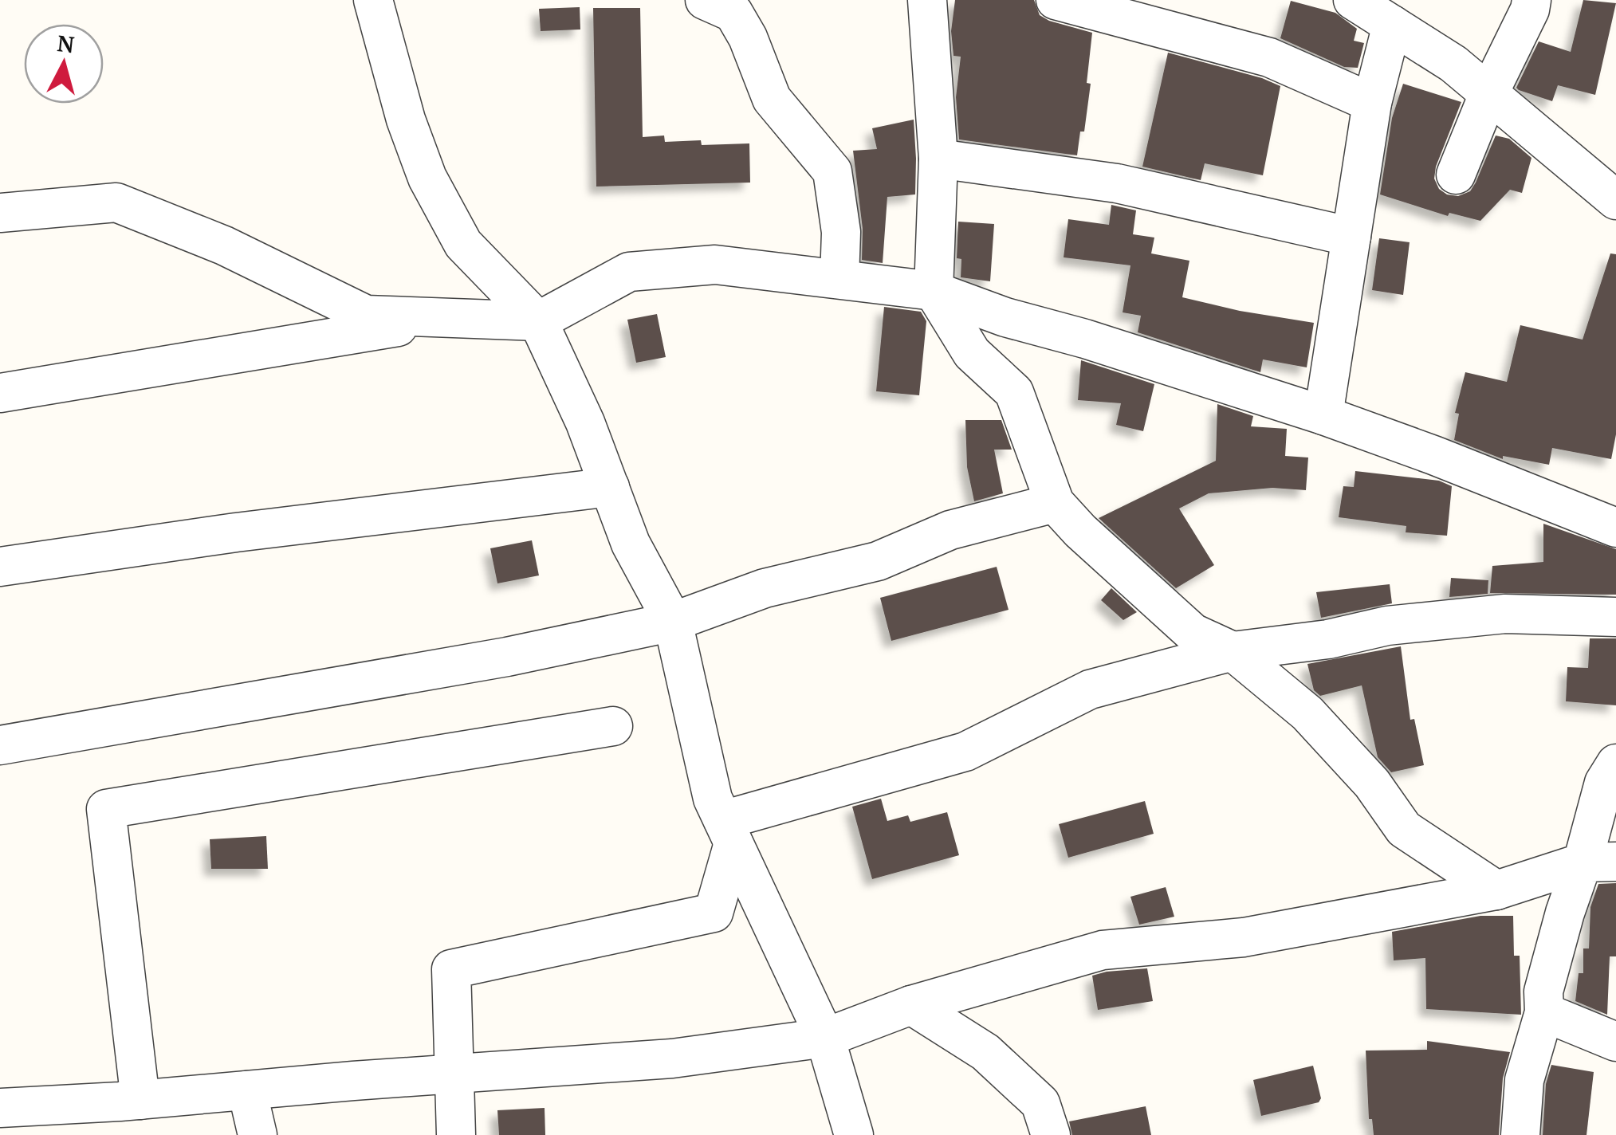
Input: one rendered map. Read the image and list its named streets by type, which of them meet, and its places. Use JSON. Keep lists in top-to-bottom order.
{
  "north": "top"
}
